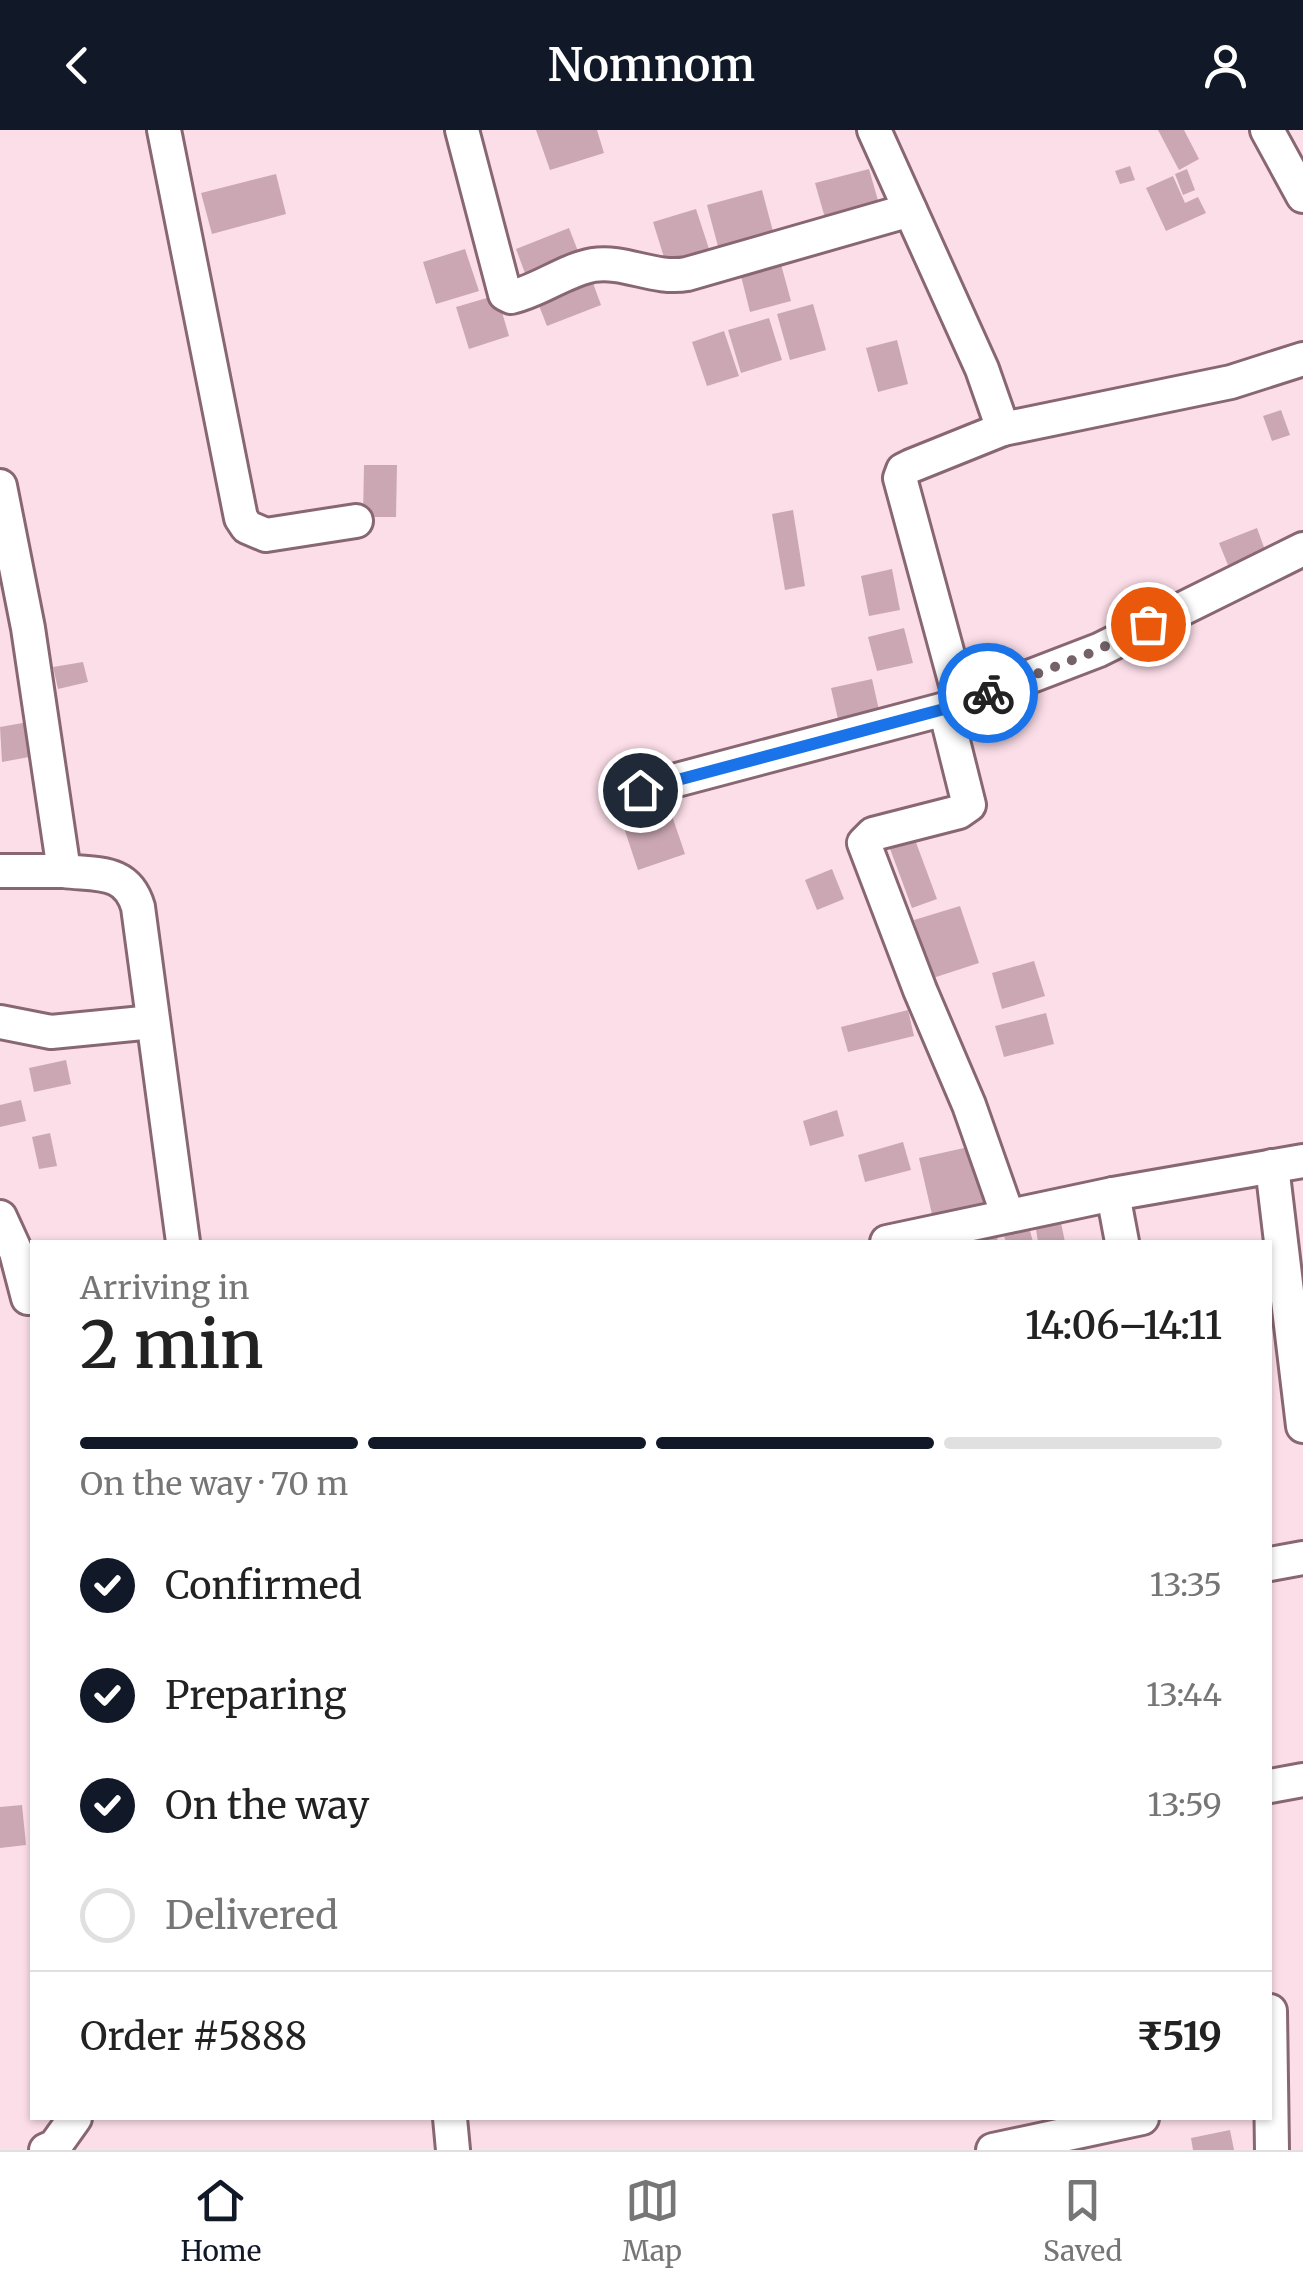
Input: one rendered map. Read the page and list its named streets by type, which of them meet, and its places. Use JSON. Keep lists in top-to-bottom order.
{
  "page": {
    "header": "Nomnom",
    "heading": ["2 min", "Arriving in", "14:06–14:11"],
    "panel": ["Order #5888", "₹519"],
    "bar": "On the way · 70 m",
    "list": [
      ["Confirmed", "13:35"],
      ["Preparing", "13:44"],
      ["On the way", "13:59"],
      "Delivered"
    ],
    "tabs": ["Home", "Map", "Saved"]
  }
}
